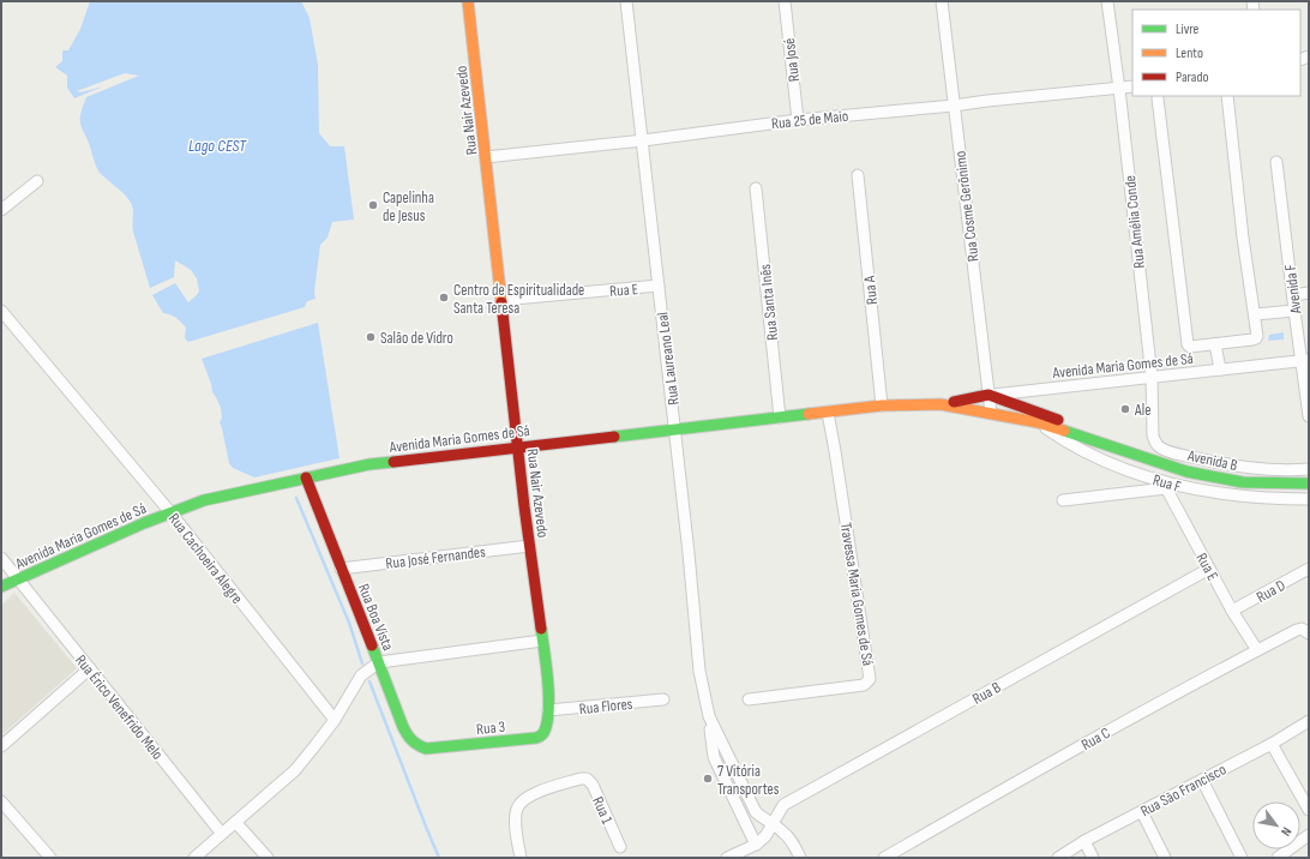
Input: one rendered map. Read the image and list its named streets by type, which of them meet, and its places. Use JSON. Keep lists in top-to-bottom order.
{
  "streets": {
    "street": [
      "Rua José",
      "Rua Nair Azevedo",
      "Rua 25 de Maio",
      "Rua Cosme Gerônimo",
      "Rua Amélia Conde",
      "Rua E",
      "Avenida F",
      "Rua A",
      "Rua Santa Inês",
      "Rua Laureano Leal",
      "Avenida Maria Gomes de Sá",
      "Avenida B",
      "Rua F",
      "Rua José Fernandes",
      "Rua Cachoeira Alegre",
      "Rua D",
      "Travessa Maria Gomes de Sá",
      "Rua Boa Vista",
      "Rua B",
      "Rua Flores",
      "Rua Érico Venefrido Melo",
      "Rua 3",
      "Rua C",
      "Rua São Francisco",
      "Rua 1"
    ]
  },
  "crossings": [
    ["Rua José", "Rua 25 de Maio"],
    ["Rua Nair Azevedo", "Rua 25 de Maio"],
    ["Rua Nair Azevedo", "Rua E"],
    ["Rua Nair Azevedo", "Avenida Maria Gomes de Sá"],
    ["Rua Nair Azevedo", "Rua José Fernandes"],
    ["Rua Nair Azevedo", "Rua Flores"],
    ["Rua Nair Azevedo", "Rua 3"],
    ["Rua 25 de Maio", "Rua Cosme Gerônimo"],
    ["Rua 25 de Maio", "Rua Amélia Conde"],
    ["Rua 25 de Maio", "Rua Laureano Leal"],
    ["Rua Cosme Gerônimo", "Avenida Maria Gomes de Sá"],
    ["Rua Cosme Gerônimo", "Avenida B"],
    ["Rua Amélia Conde", "Avenida Maria Gomes de Sá"],
    ["Rua E", "Rua Laureano Leal"],
    ["Rua E", "Rua F"],
    ["Rua E", "Rua D"],
    ["Rua E", "Rua B"],
    ["Rua E", "Rua C"],
    ["Avenida F", "Avenida Maria Gomes de Sá"],
    ["Rua A", "Avenida Maria Gomes de Sá"],
    ["Rua Santa Inês", "Avenida Maria Gomes de Sá"],
    ["Rua Laureano Leal", "Avenida Maria Gomes de Sá"],
    ["Rua Laureano Leal", "Rua B"],
    ["Avenida Maria Gomes de Sá", "Avenida B"],
    ["Avenida Maria Gomes de Sá", "Rua Cachoeira Alegre"],
    ["Avenida Maria Gomes de Sá", "Travessa Maria Gomes de Sá"],
    ["Avenida Maria Gomes de Sá", "Rua Boa Vista"],
    ["Avenida Maria Gomes de Sá", "Rua Érico Venefrido Melo"],
    ["Avenida B", "Rua F"],
    ["Rua José Fernandes", "Rua Boa Vista"],
    ["Rua Boa Vista", "Rua 3"]
  ],
  "water": ["Lago CEST"],
  "places": [
    "Capelinha de Jesus",
    "Centro de Espiritualidade Santa Teresa",
    "Salão de Vidro",
    "Ale",
    "7 Vitória Transportes"
  ],
  "legend": ["Livre", "Lento", "Parado"],
  "north": "bottom right"
}
